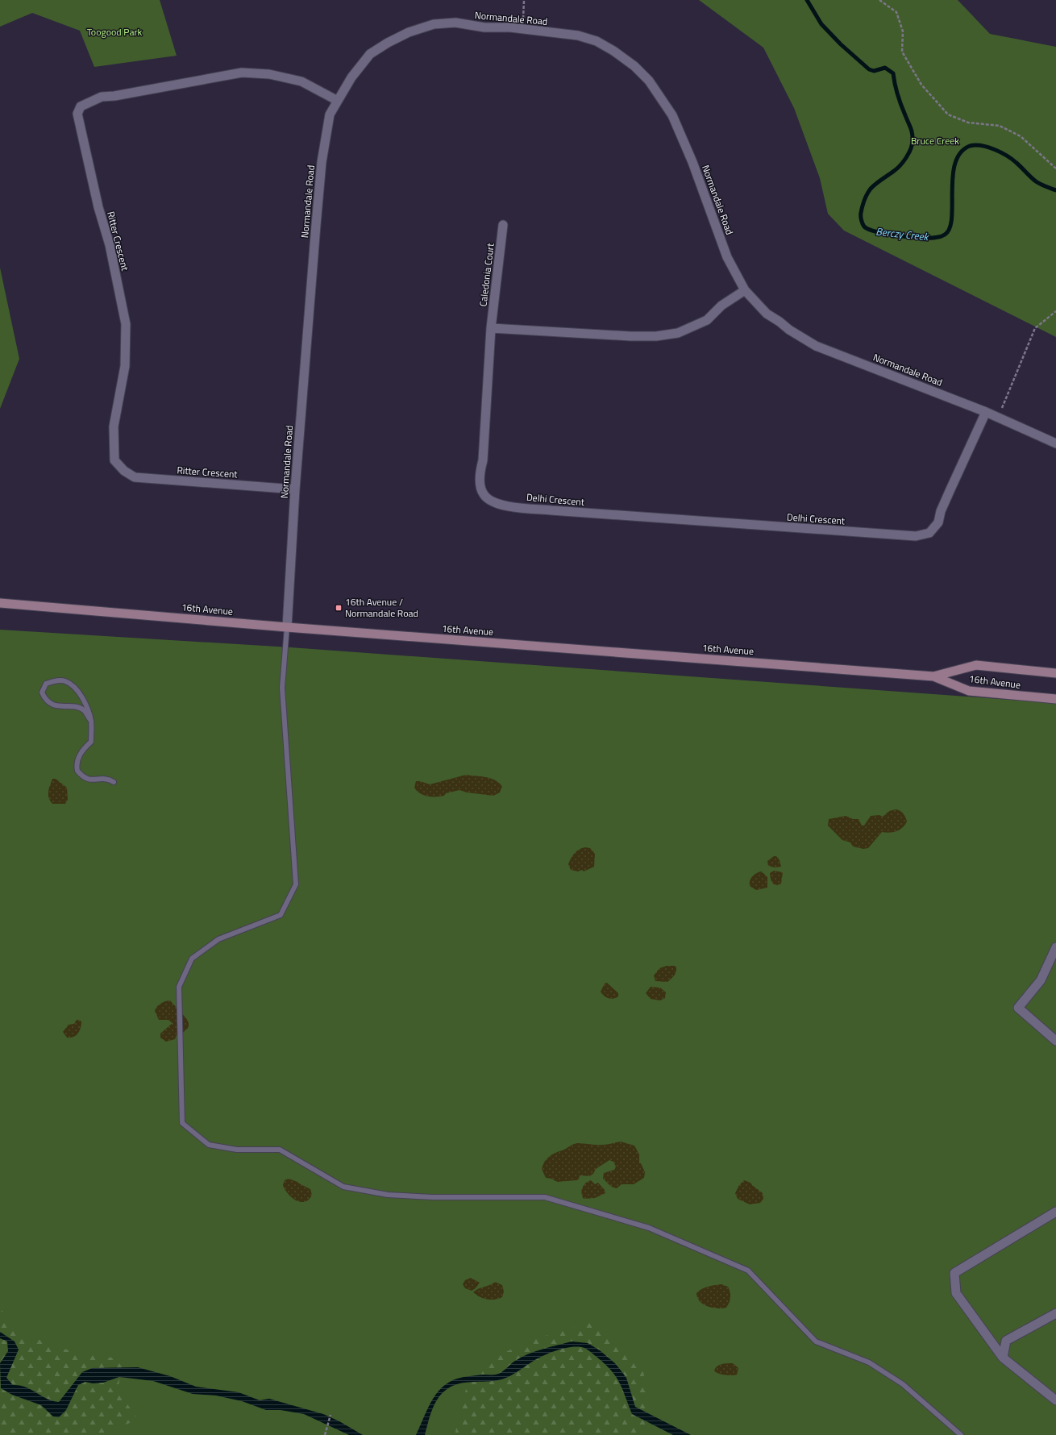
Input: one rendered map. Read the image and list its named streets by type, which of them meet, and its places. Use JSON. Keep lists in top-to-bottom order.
{
  "streets": {
    "main road": ["16th Avenue"],
    "street": [
      "Normandale Road",
      "Ritter Crescent",
      "Caledonia Court",
      "Delhi Crescent"
    ]
  },
  "crossings": [
    ["Normandale Road", "Ritter Crescent"],
    ["Normandale Road", "Delhi Crescent"],
    ["Normandale Road", "16th Avenue"],
    ["Caledonia Court", "Delhi Crescent"]
  ],
  "water": ["Berczy Creek"],
  "parks": ["Toogood Park", "Bruce Creek"],
  "places": {
    "transit": ["16th Avenue / Normandale Road"]
  }
}
